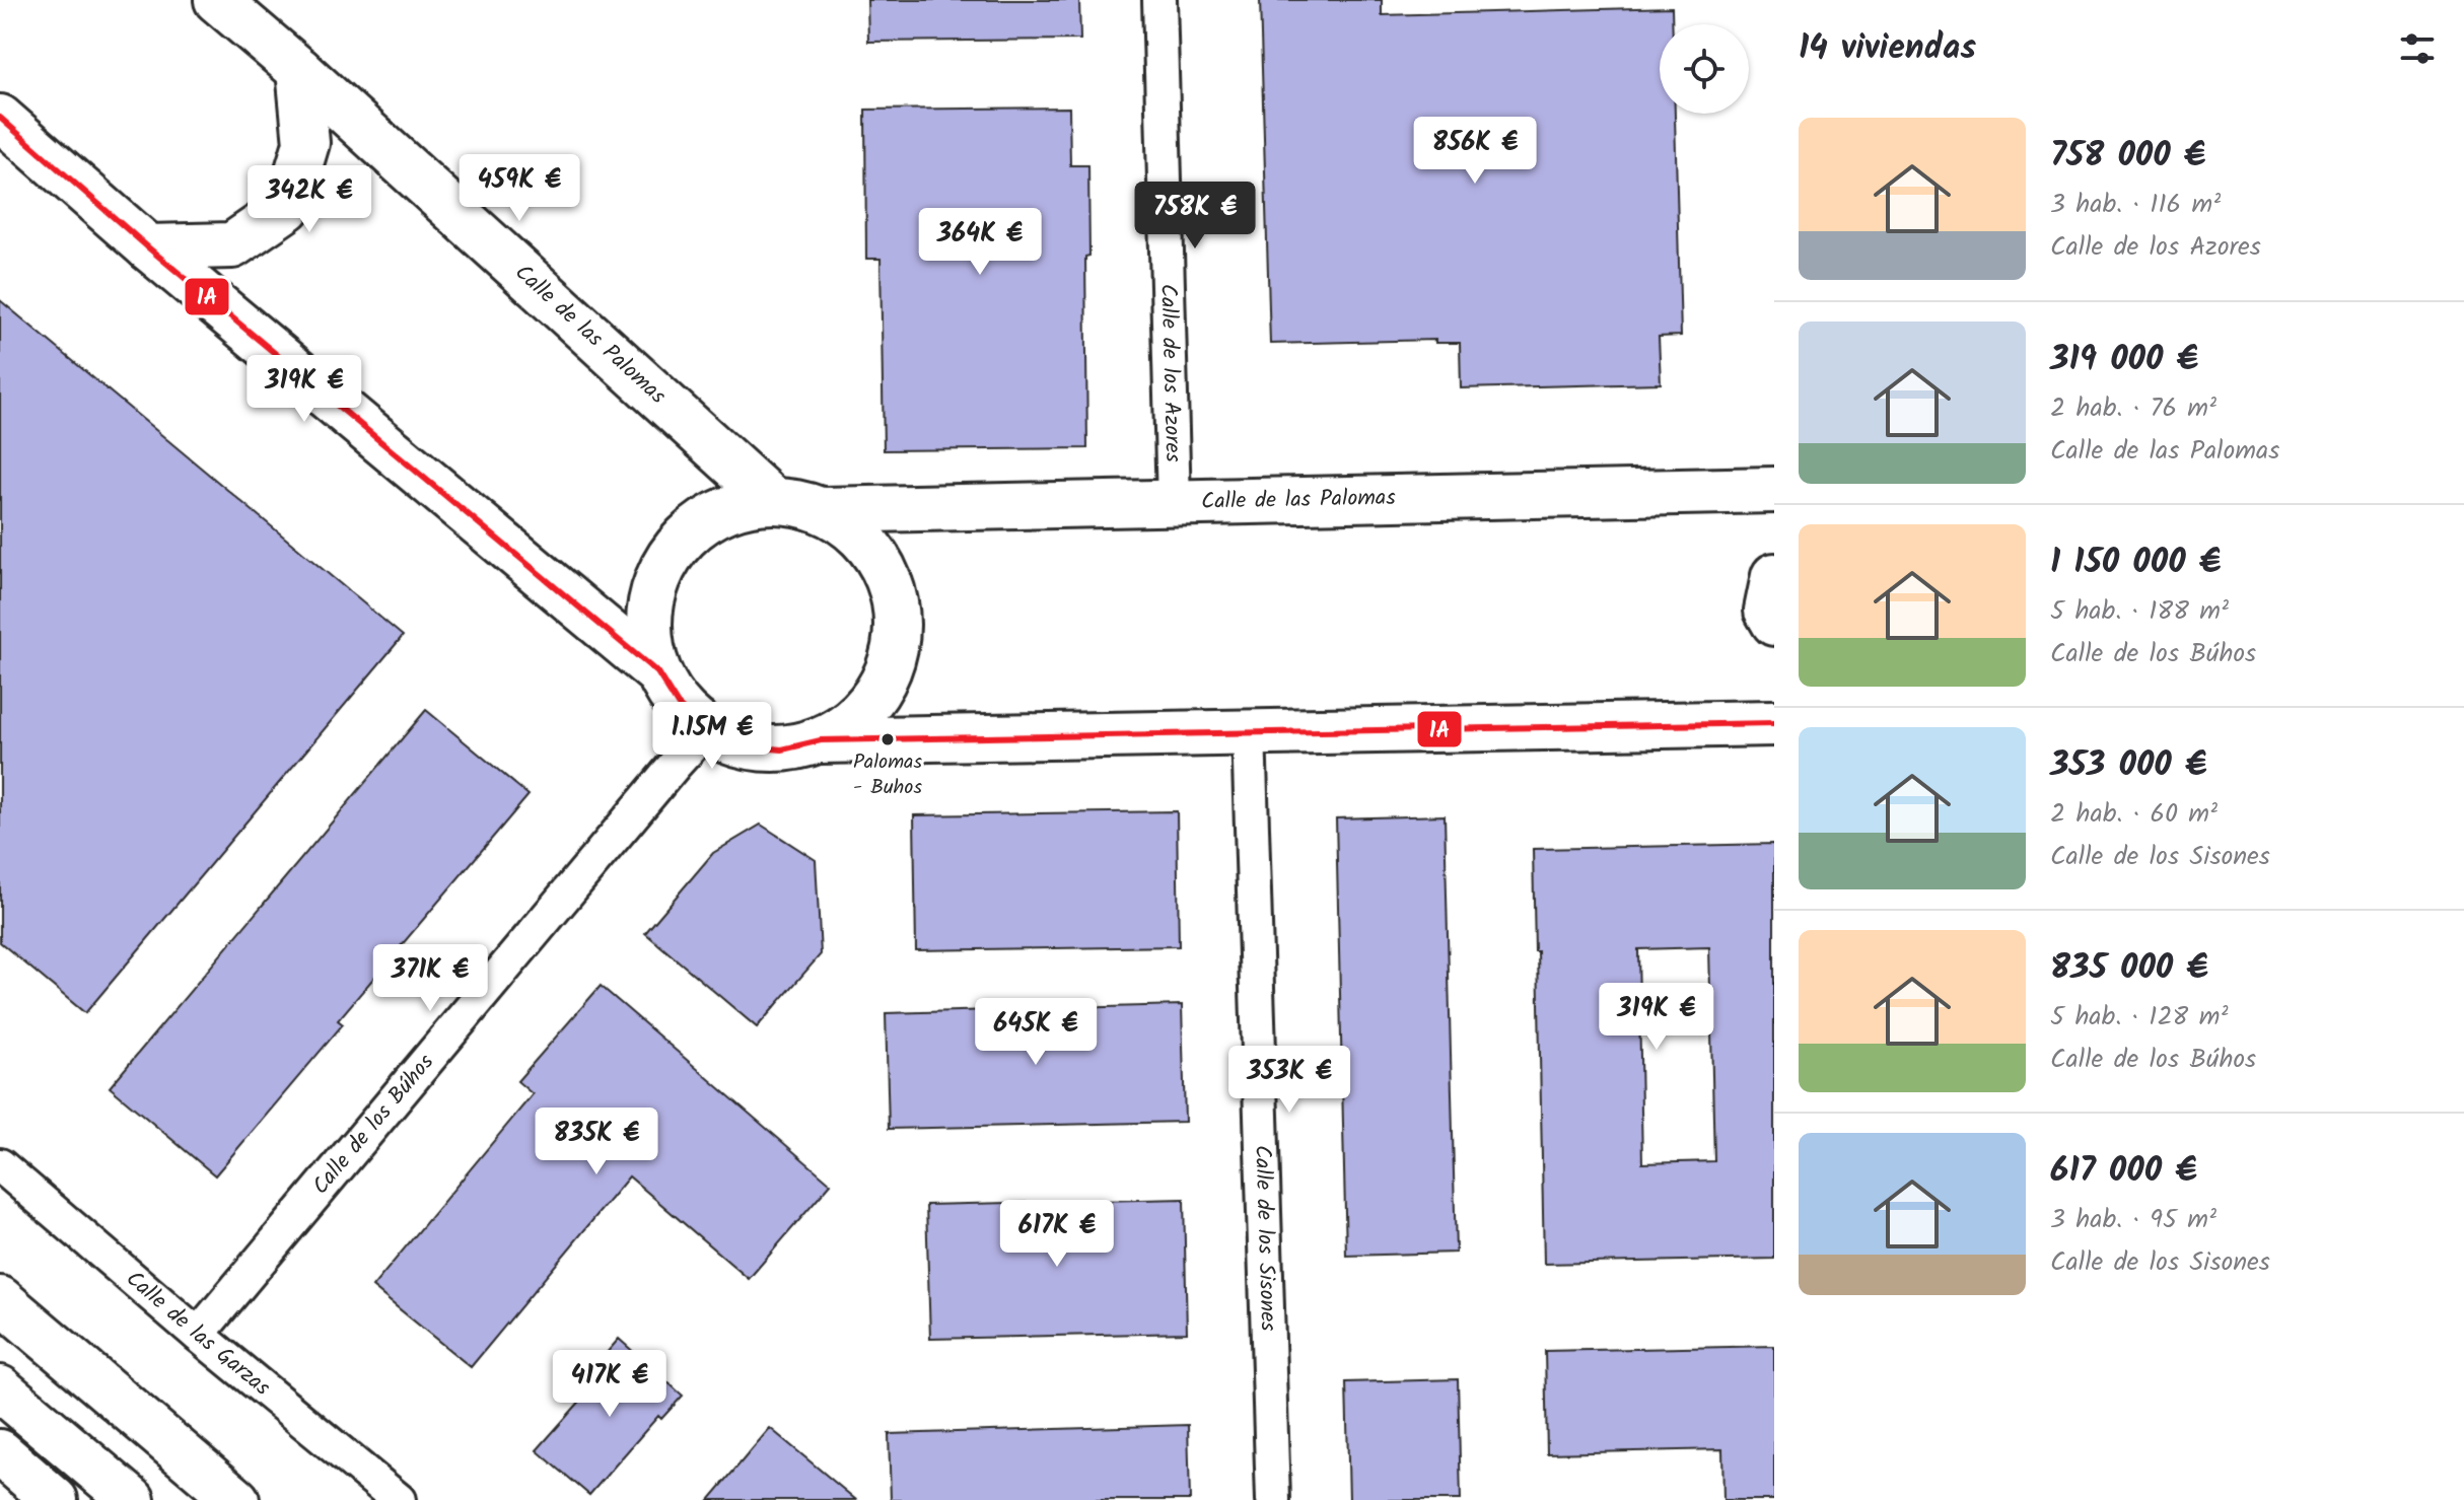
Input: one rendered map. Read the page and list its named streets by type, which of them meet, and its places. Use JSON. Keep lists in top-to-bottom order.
{
  "streets": {
    "main road": ["Calle de las Palomas"],
    "street": [
      "Calle de los Azores",
      "Calle de los Búhos",
      "Calle de los Sisones",
      "Calle de las Garzas"
    ]
  },
  "crossings": [
    ["Calle de las Palomas", "Calle de los Azores"],
    ["Calle de las Palomas", "Calle de los Búhos"],
    ["Calle de los Búhos", "Calle de las Garzas"]
  ],
  "places": ["Palomas - Buhos"],
  "lines": ["transit line 1A"],
  "page": {
    "heading": "14 viviendas",
    "list": [
      {
        "name": "758 000 €",
        "note": "3 hab. · 116 m² · Calle de los Azores"
      },
      {
        "name": "319 000 €",
        "note": "2 hab. · 76 m² · Calle de las Palomas"
      },
      {
        "name": "1 150 000 €",
        "note": "5 hab. · 188 m² · Calle de los Búhos"
      },
      {
        "name": "353 000 €",
        "note": "2 hab. · 60 m² · Calle de los Sisones"
      },
      {
        "name": "835 000 €",
        "note": "5 hab. · 128 m² · Calle de los Búhos"
      },
      {
        "name": "617 000 €",
        "note": "3 hab. · 95 m² · Calle de los Sisones"
      }
    ],
    "price": [
      "856K €",
      "459K €",
      "342K €",
      "758K €",
      "364K €",
      "319K €",
      "1.15M €",
      "371K €",
      "319K €",
      "645K €",
      "353K €",
      "835K €",
      "617K €",
      "417K €"
    ]
  }
}
